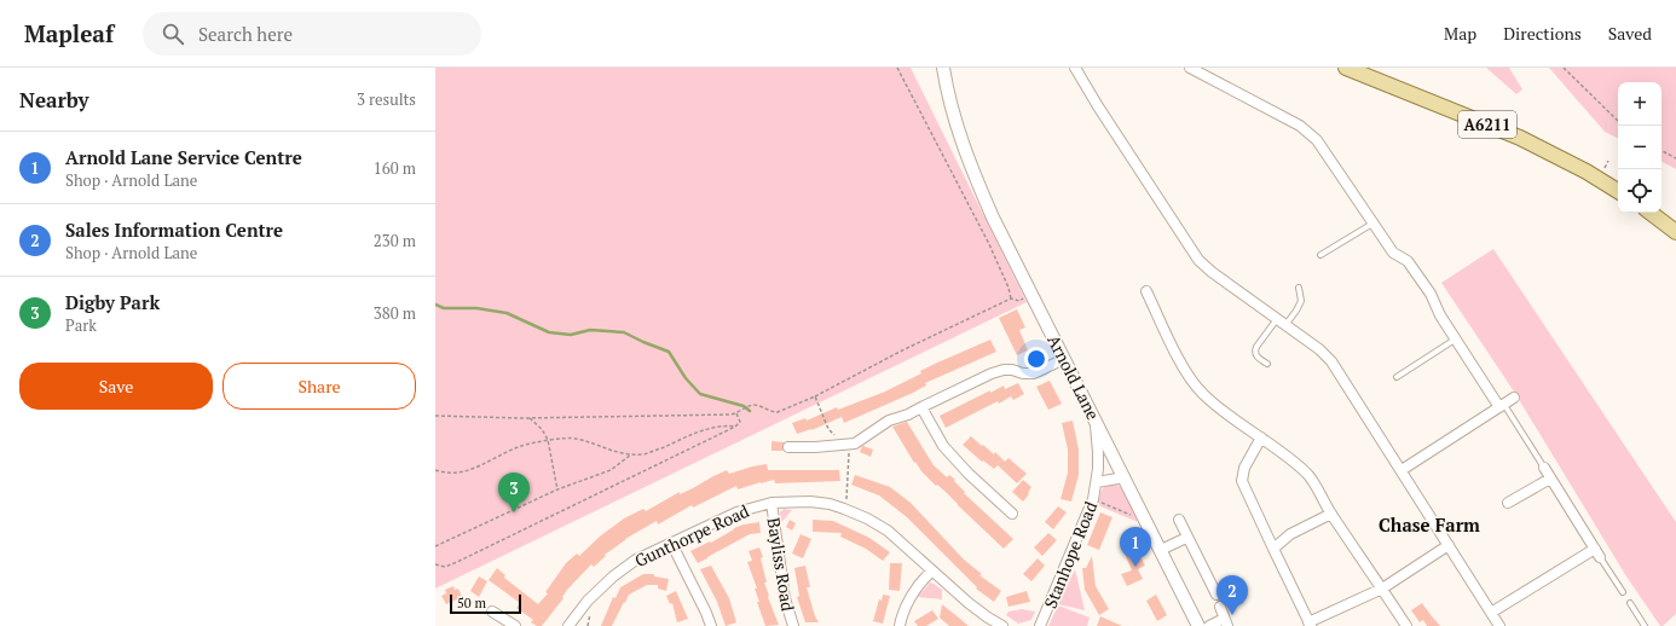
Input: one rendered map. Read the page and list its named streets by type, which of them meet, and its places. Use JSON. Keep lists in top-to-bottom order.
{
  "streets": {
    "main road": ["A6211"],
    "street": [
      "Arnold Lane",
      "Gunthorpe Road",
      "Stanhope Road",
      "Bayliss Road"
    ]
  },
  "crossings": [
    ["Arnold Lane", "Stanhope Road"],
    ["Gunthorpe Road", "Bayliss Road"]
  ],
  "districts": ["Chase Farm"],
  "scale_bar": "50 m",
  "page": {
    "header": "Mapleaf",
    "search": "Search here",
    "nav": ["Map", "Directions", "Saved"],
    "heading": ["Nearby", "3 results"],
    "map_buttons": ["+", "−"],
    "list": [
      {
        "mark": "1",
        "name": "Arnold Lane Service Centre",
        "note": "Shop · Arnold Lane",
        "value": "160 m"
      },
      {
        "mark": "2",
        "name": "Sales Information Centre",
        "note": "Shop · Arnold Lane",
        "value": "230 m"
      },
      {
        "mark": "3",
        "name": "Digby Park",
        "note": "Park",
        "value": "380 m"
      }
    ],
    "buttons": ["Save", "Share"],
    "pins": ["3", "1", "2"],
    "scale": "50 m"
  }
}
